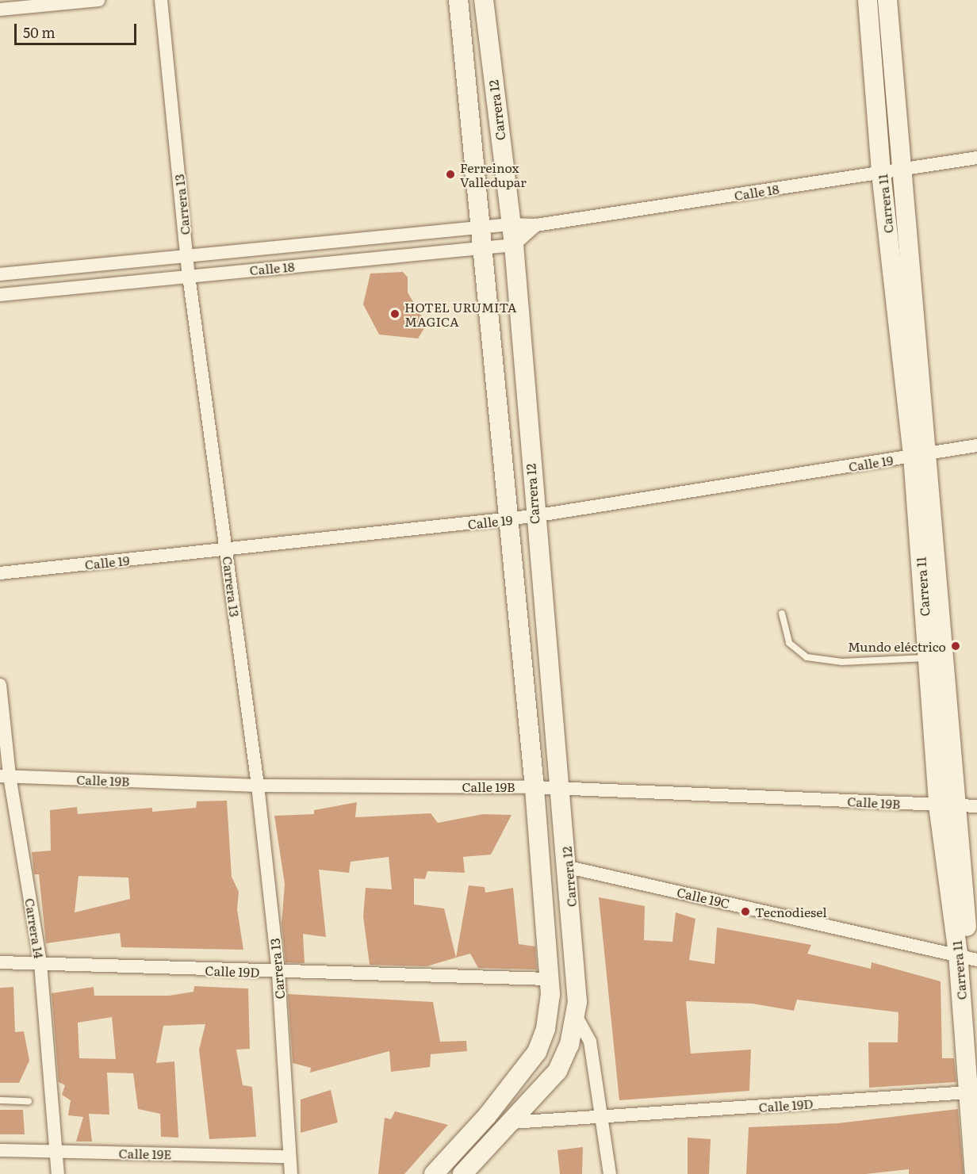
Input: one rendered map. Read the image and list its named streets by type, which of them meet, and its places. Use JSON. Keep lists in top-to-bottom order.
{
  "streets": {
    "street": [
      "Carrera 12",
      "Calle 18",
      "Carrera 11",
      "Carrera 13",
      "Calle 19",
      "Calle 19B",
      "Calle 19C",
      "Carrera 14",
      "Calle 19D",
      "Calle 19E"
    ]
  },
  "crossings": [
    ["Carrera 12", "Calle 18"],
    ["Carrera 12", "Calle 19"],
    ["Carrera 12", "Calle 19B"],
    ["Carrera 12", "Calle 19C"],
    ["Carrera 12", "Calle 19D"],
    ["Calle 18", "Carrera 11"],
    ["Calle 18", "Carrera 13"],
    ["Carrera 11", "Calle 19"],
    ["Carrera 11", "Calle 19B"],
    ["Carrera 11", "Calle 19C"],
    ["Carrera 11", "Calle 19D"],
    ["Carrera 13", "Calle 19"],
    ["Carrera 13", "Calle 19B"],
    ["Carrera 13", "Calle 19D"],
    ["Carrera 13", "Calle 19E"],
    ["Calle 19B", "Carrera 14"],
    ["Carrera 14", "Calle 19D"],
    ["Carrera 14", "Calle 19E"]
  ],
  "places": [
    "Ferreinox Valledupar",
    "HOTEL URUMITA MAGICA",
    "Mundo eléctrico",
    "Tecnodiesel"
  ],
  "scale_bar": "50 m"
}
